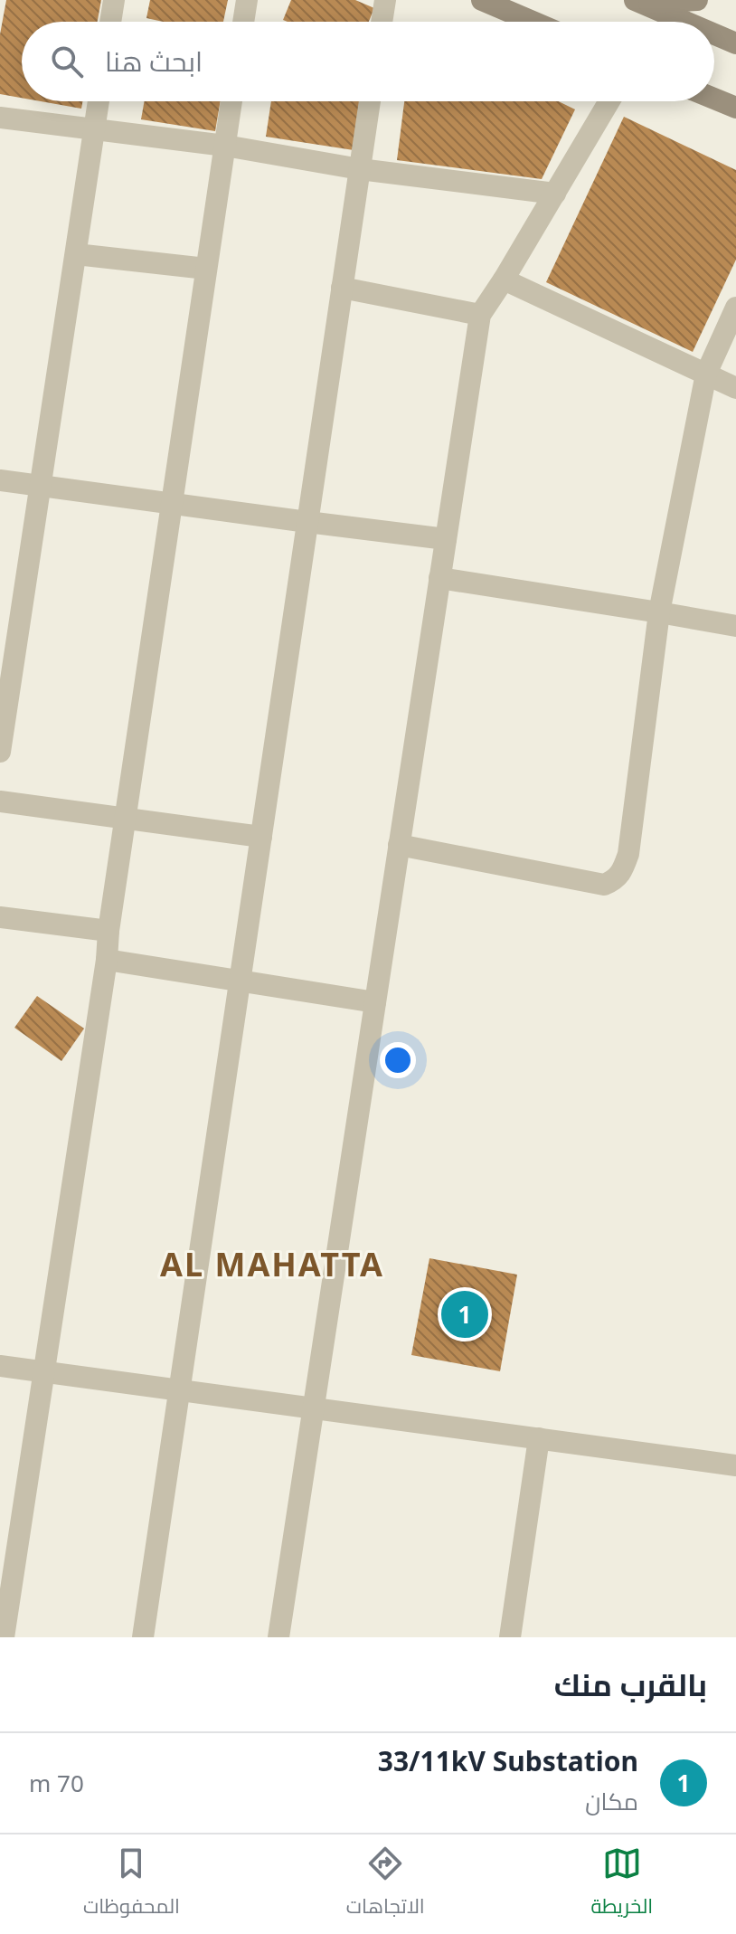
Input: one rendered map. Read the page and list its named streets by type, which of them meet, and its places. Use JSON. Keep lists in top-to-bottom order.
{
  "districts": ["AL MAHATTA"],
  "page": {
    "search": "ابحث هنا",
    "pins": "1",
    "heading": "بالقرب منك",
    "list": [
      {
        "mark": "1",
        "name": "33/11kV Substation",
        "note": "مكان",
        "value": "70 m"
      }
    ],
    "nav": ["الخريطة", "الاتجاهات", "المحفوظات"]
  }
}
